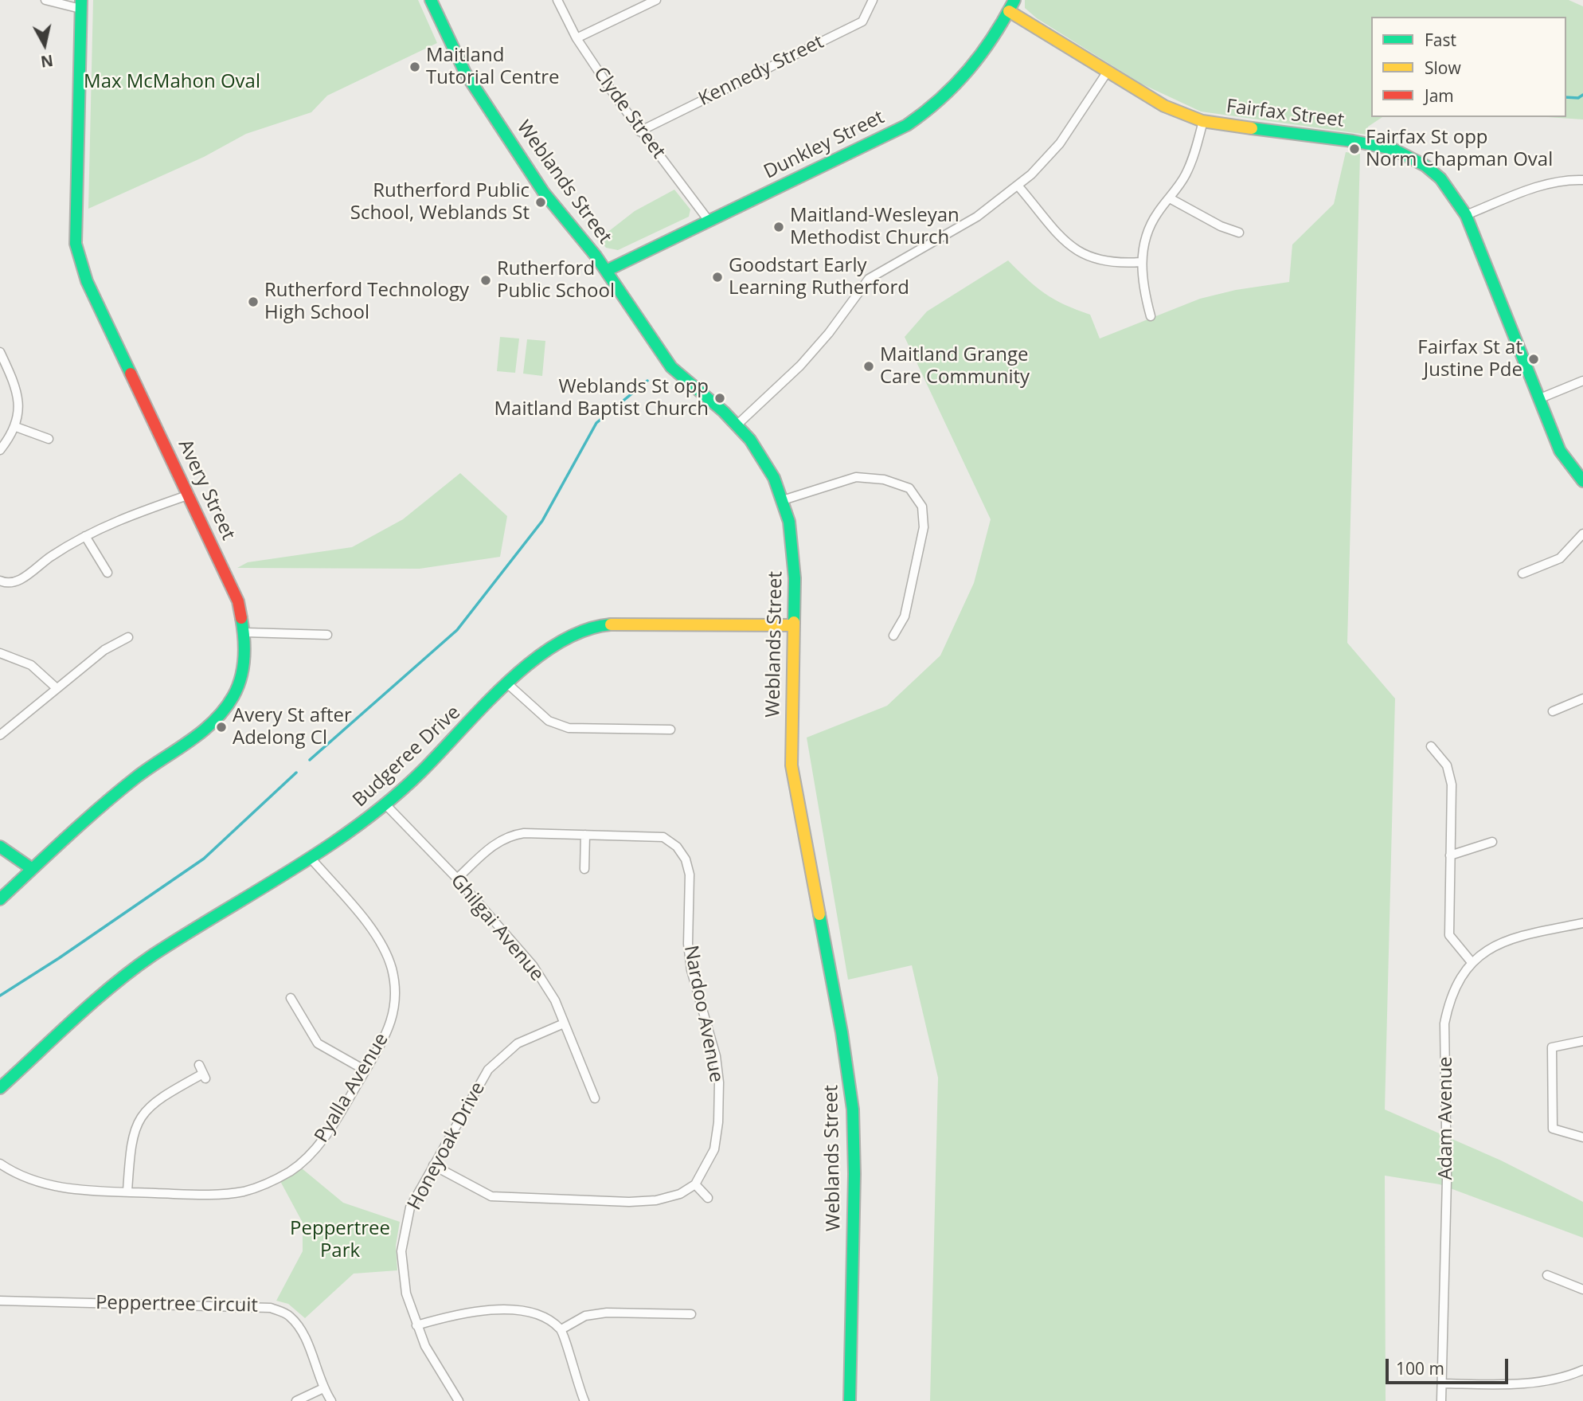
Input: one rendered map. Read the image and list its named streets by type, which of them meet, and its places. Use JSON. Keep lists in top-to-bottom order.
{
  "streets": {
    "street": [
      "Kennedy Street",
      "Clyde Street",
      "Fairfax Street",
      "Dunkley Street",
      "Weblands Street",
      "Avery Street",
      "Budgeree Drive",
      "Ghilgai Avenue",
      "Nardoo Avenue",
      "Pyalla Avenue",
      "Adam Avenue",
      "Honeyoak Drive",
      "Peppertree Circuit"
    ]
  },
  "crossings": [
    ["Kennedy Street", "Clyde Street"],
    ["Clyde Street", "Dunkley Street"],
    ["Fairfax Street", "Dunkley Street"],
    ["Dunkley Street", "Weblands Street"],
    ["Weblands Street", "Budgeree Drive"],
    ["Budgeree Drive", "Ghilgai Avenue"],
    ["Budgeree Drive", "Pyalla Avenue"],
    ["Ghilgai Avenue", "Nardoo Avenue"],
    ["Ghilgai Avenue", "Honeyoak Drive"]
  ],
  "parks": ["Max McMahon Oval", "Peppertree Park"],
  "places": [
    "Maitland Tutorial Centre",
    "Fairfax St opp Norm Chapman Oval",
    "Rutherford Public School, Weblands St",
    "Maitland-Wesleyan Methodist Church",
    "Goodstart Early Learning Rutherford",
    "Rutherford Public School",
    "Rutherford Technology High School",
    "Fairfax St at Justine Pde",
    "Maitland Grange Care Community",
    "Weblands St opp Maitland Baptist Church",
    "Avery St after Adelong Cl"
  ],
  "legend": ["Fast", "Slow", "Jam"],
  "scale_bar": "100 m",
  "north": "bottom"
}
